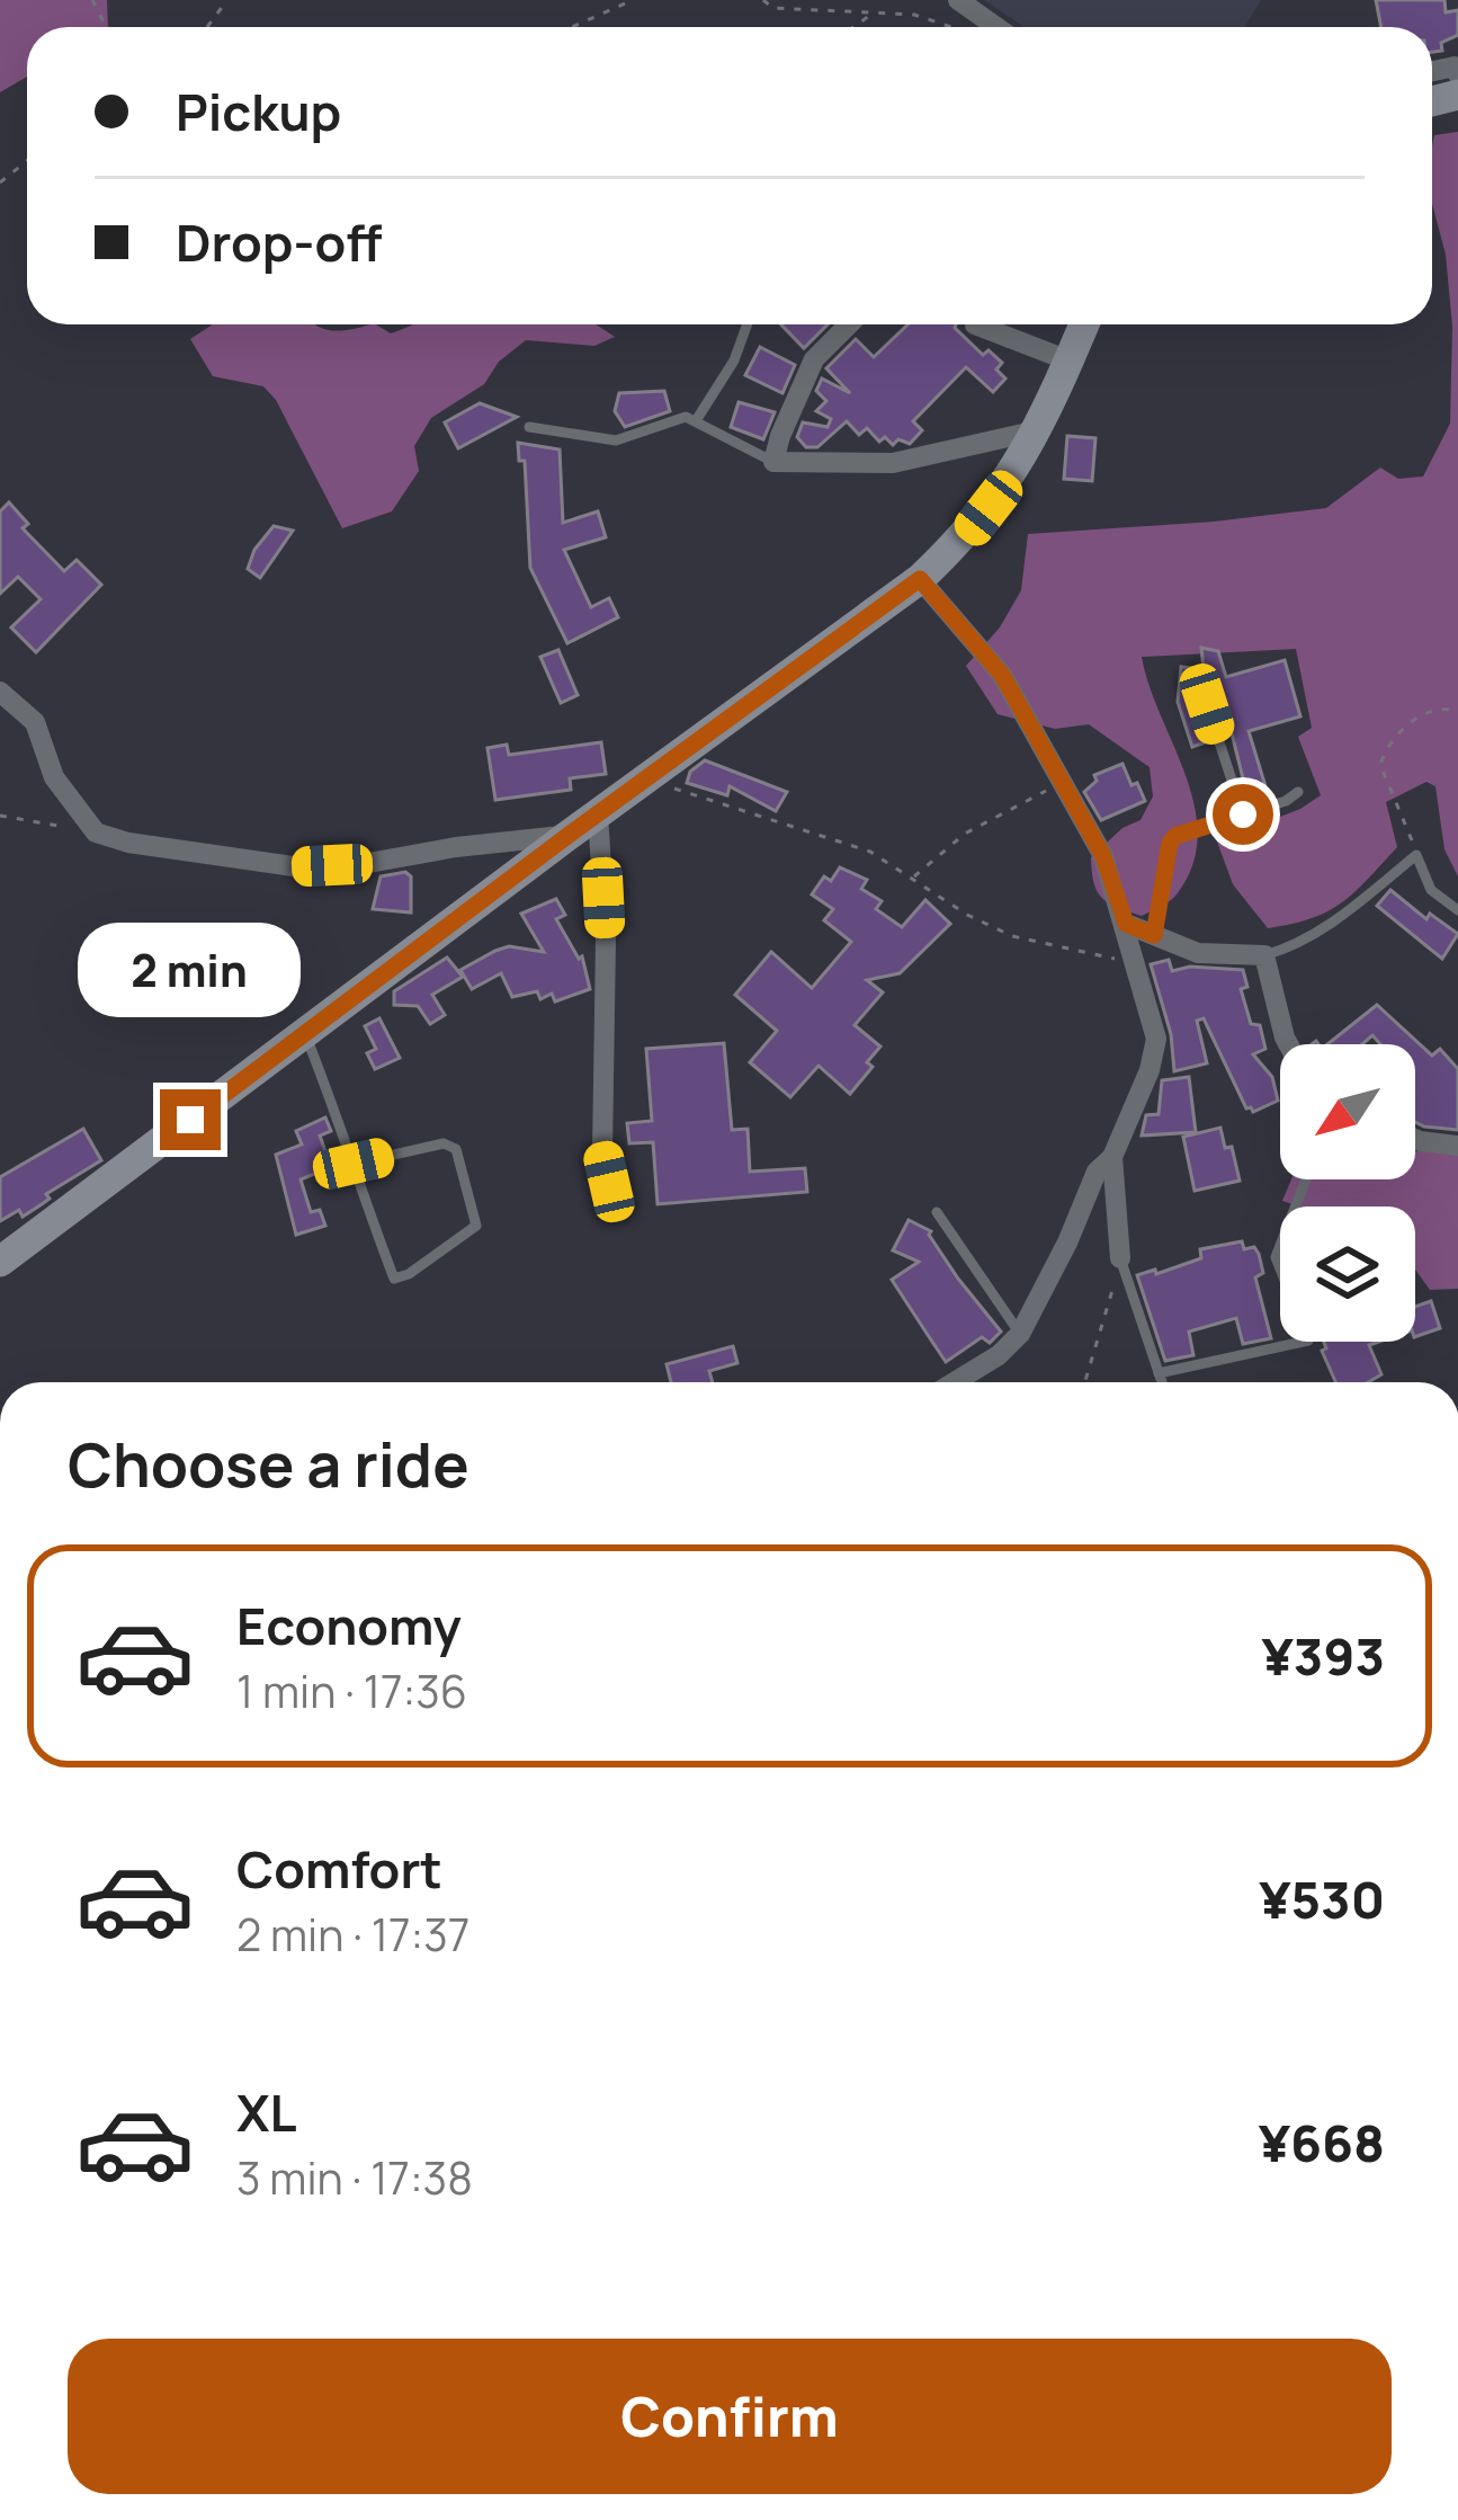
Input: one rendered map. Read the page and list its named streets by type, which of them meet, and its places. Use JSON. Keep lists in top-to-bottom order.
{
  "north": "bottom left",
  "page": {
    "banner": ["Pickup", "Drop-off"],
    "bubble": "2 min",
    "heading": "Choose a ride",
    "list": [
      {
        "name": "Economy",
        "note": "1 min · 17:36",
        "value": "¥393"
      },
      {
        "name": "Comfort",
        "note": "2 min · 17:37",
        "value": "¥530"
      },
      {
        "name": "XL",
        "note": "3 min · 17:38",
        "value": "¥668"
      }
    ],
    "buttons": "Confirm"
  }
}
